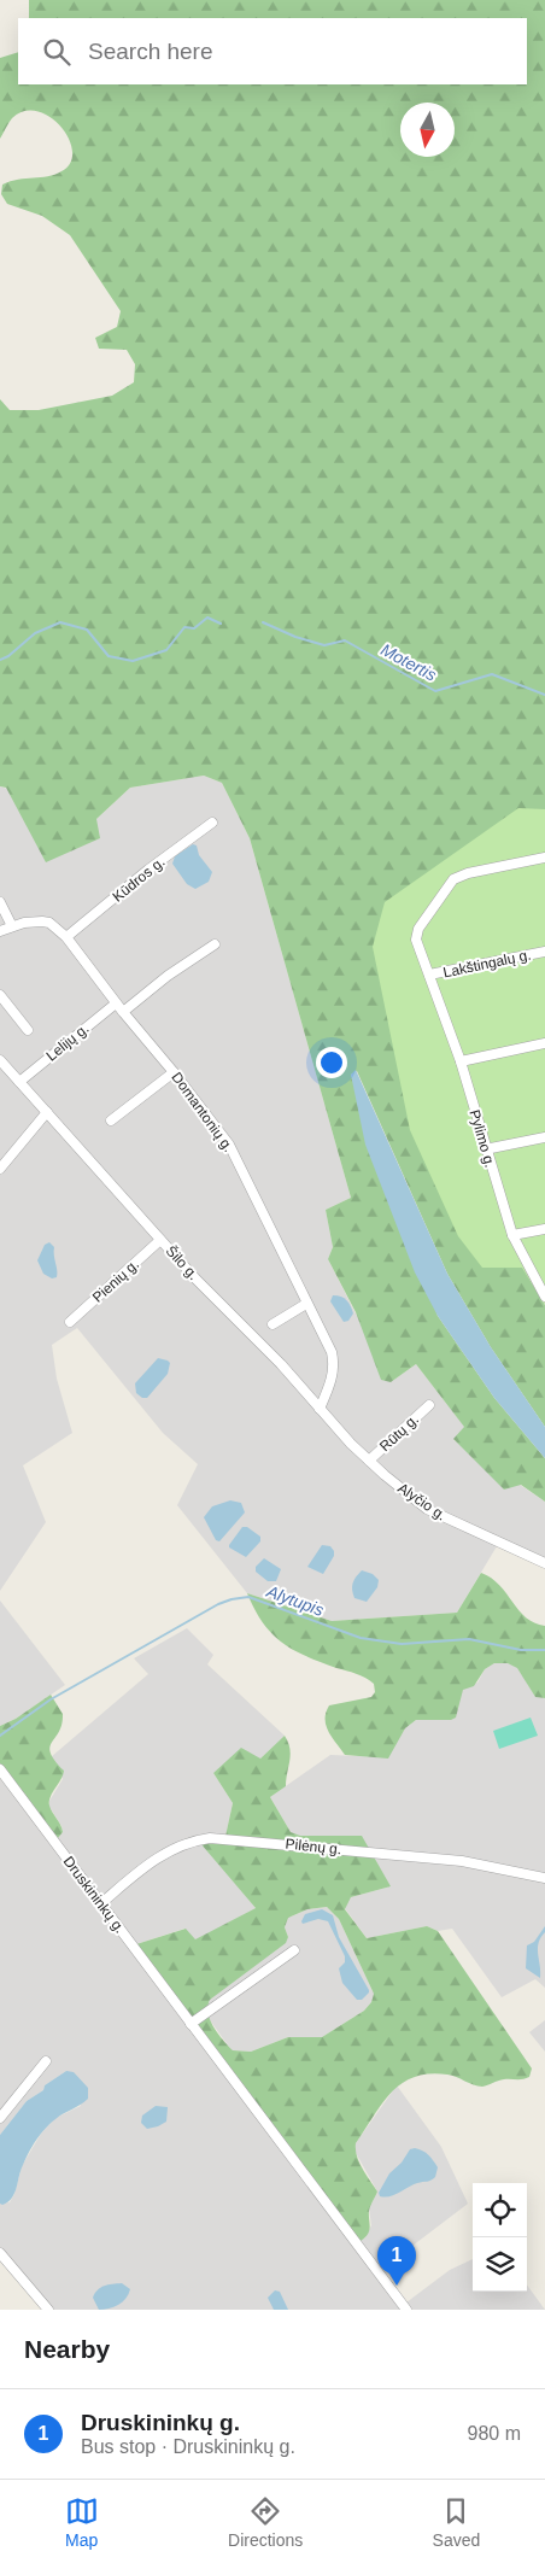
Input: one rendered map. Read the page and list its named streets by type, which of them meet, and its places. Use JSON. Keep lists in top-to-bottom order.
{
  "streets": {
    "street": [
      "Kūdros g.",
      "Lakštingalų g.",
      "Lelijų g.",
      "Domantonių g.",
      "Pylimo g.",
      "Šilo g.",
      "Pienių g.",
      "Rūtų g.",
      "Alyčio g.",
      "Pilėnų g.",
      "Druskininkų g."
    ]
  },
  "crossings": [
    ["Kūdros g.", "Domantonių g."],
    ["Lakštingalų g.", "Pylimo g."],
    ["Lelijų g.", "Domantonių g."],
    ["Lelijų g.", "Šilo g."],
    ["Domantonių g.", "Šilo g."],
    ["Domantonių g.", "Alyčio g."],
    ["Šilo g.", "Pienių g."],
    ["Šilo g.", "Alyčio g."],
    ["Rūtų g.", "Alyčio g."],
    ["Pilėnų g.", "Druskininkų g."]
  ],
  "water": ["Motertis", "Alytupis"],
  "north": "bottom",
  "page": {
    "search": "Search here",
    "pins": "1",
    "heading": "Nearby",
    "list": [
      {
        "mark": "1",
        "name": "Druskininkų g.",
        "note": "Bus stop · Druskininkų g.",
        "value": "980 m"
      }
    ],
    "nav": ["Map", "Directions", "Saved"]
  }
}
